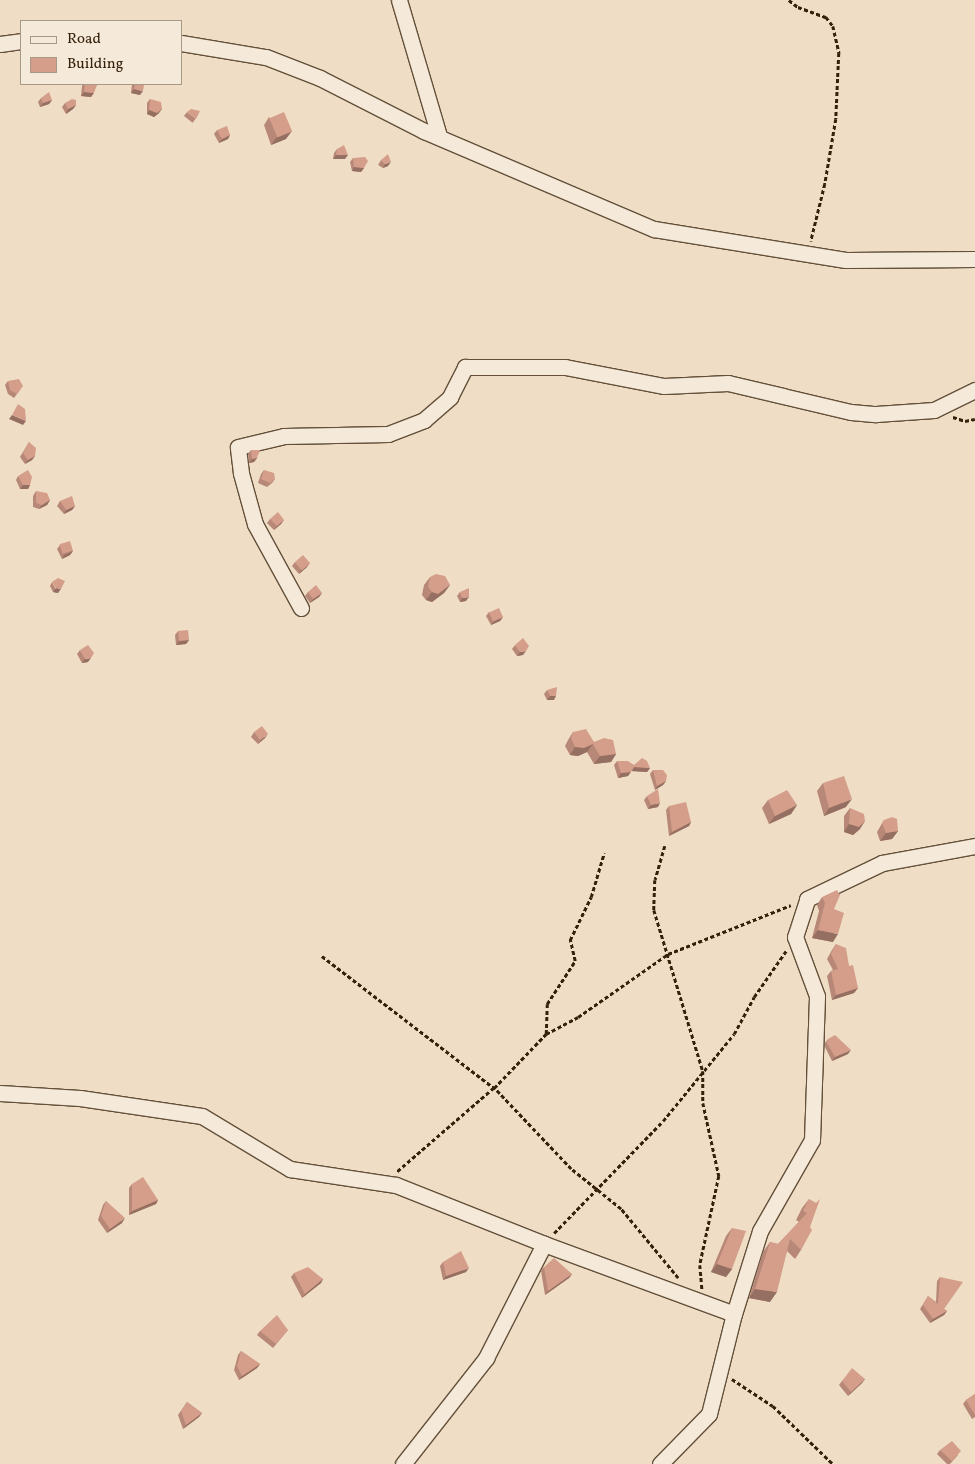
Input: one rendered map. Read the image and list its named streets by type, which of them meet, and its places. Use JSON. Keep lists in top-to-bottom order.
{
  "legend": ["Road", "Building"]
}
